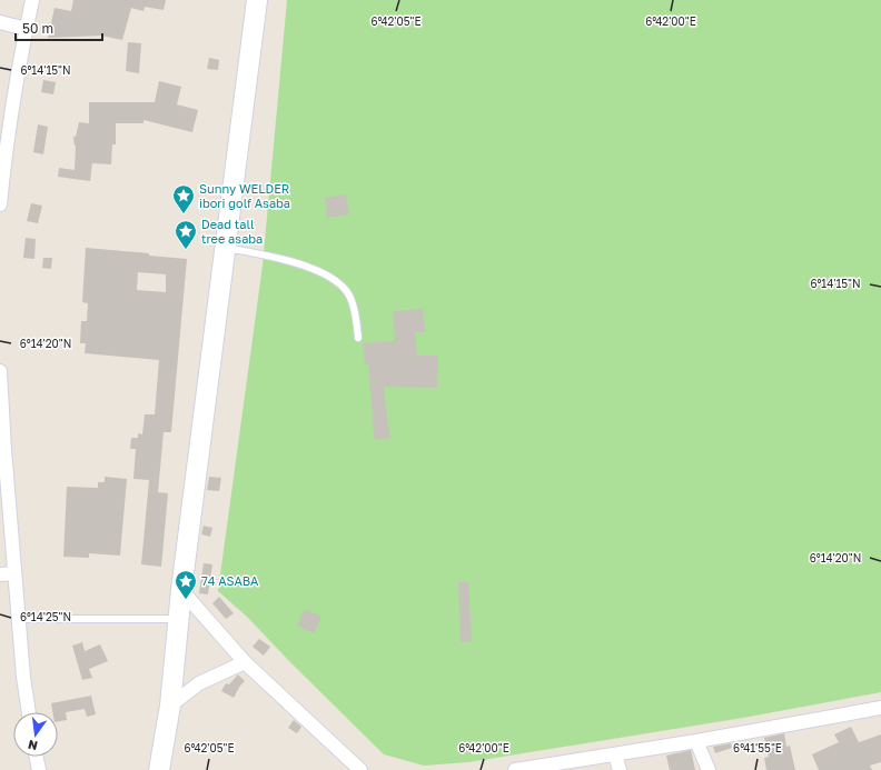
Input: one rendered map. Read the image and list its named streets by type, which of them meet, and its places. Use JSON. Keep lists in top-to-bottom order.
{
  "places": {
    "place": ["Sunny WELDER ibori golf Asaba", "Dead tall tree asaba", "74 ASABA"]
  },
  "scale_bar": "50 m",
  "north": "bottom",
  "coordinates": [
    "6°42'05\"E",
    "6°42'00\"E",
    "6°14'15\"N",
    "6°14'20\"N",
    "6°14'25\"N",
    "6°41'55\"E"
  ]
}
